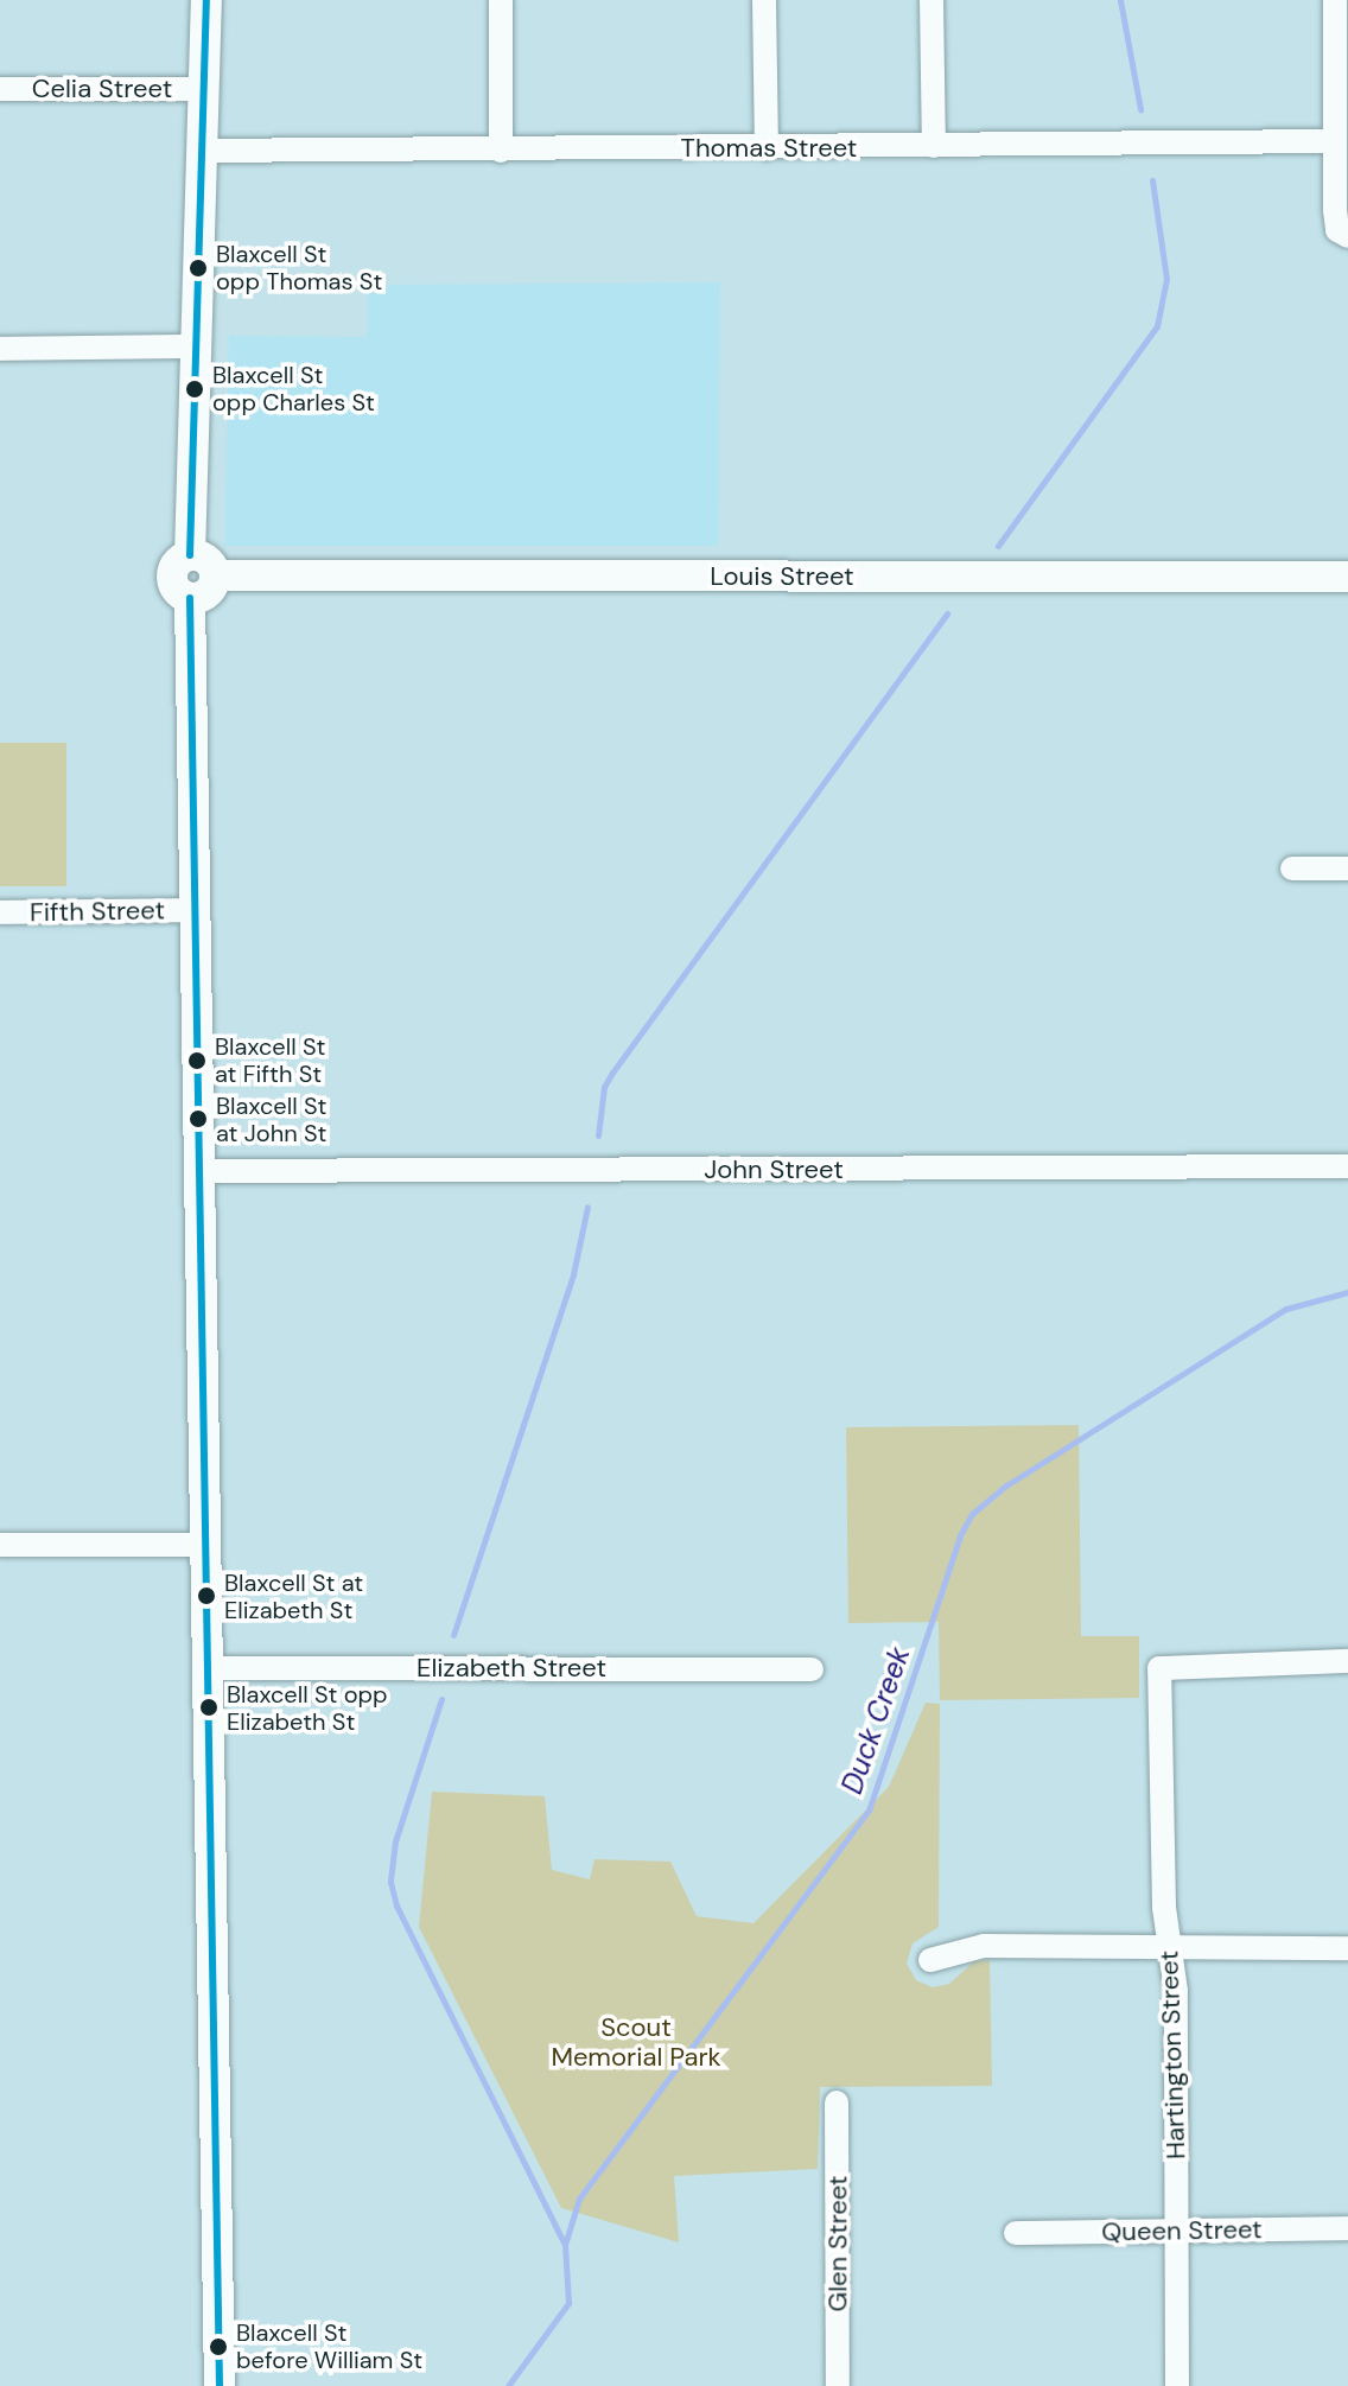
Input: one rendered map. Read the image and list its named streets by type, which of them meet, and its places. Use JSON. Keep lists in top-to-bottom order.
{
  "streets": {
    "street": [
      "Celia Street",
      "Thomas Street",
      "Louis Street",
      "Fifth Street",
      "John Street",
      "Elizabeth Street",
      "Hartington Street",
      "Queen Street",
      "Glen Street"
    ]
  },
  "crossings": [
    ["Hartington Street", "Queen Street"]
  ],
  "water": ["Duck Creek"],
  "parks": ["Scout Memorial Park"],
  "places": [
    "Blaxcell St opp Thomas St",
    "Blaxcell St opp Charles St",
    "Blaxcell St at Fifth St",
    "Blaxcell St at John St",
    "Blaxcell St at Elizabeth St",
    "Blaxcell St opp Elizabeth St",
    "Blaxcell St before William St"
  ]
}
